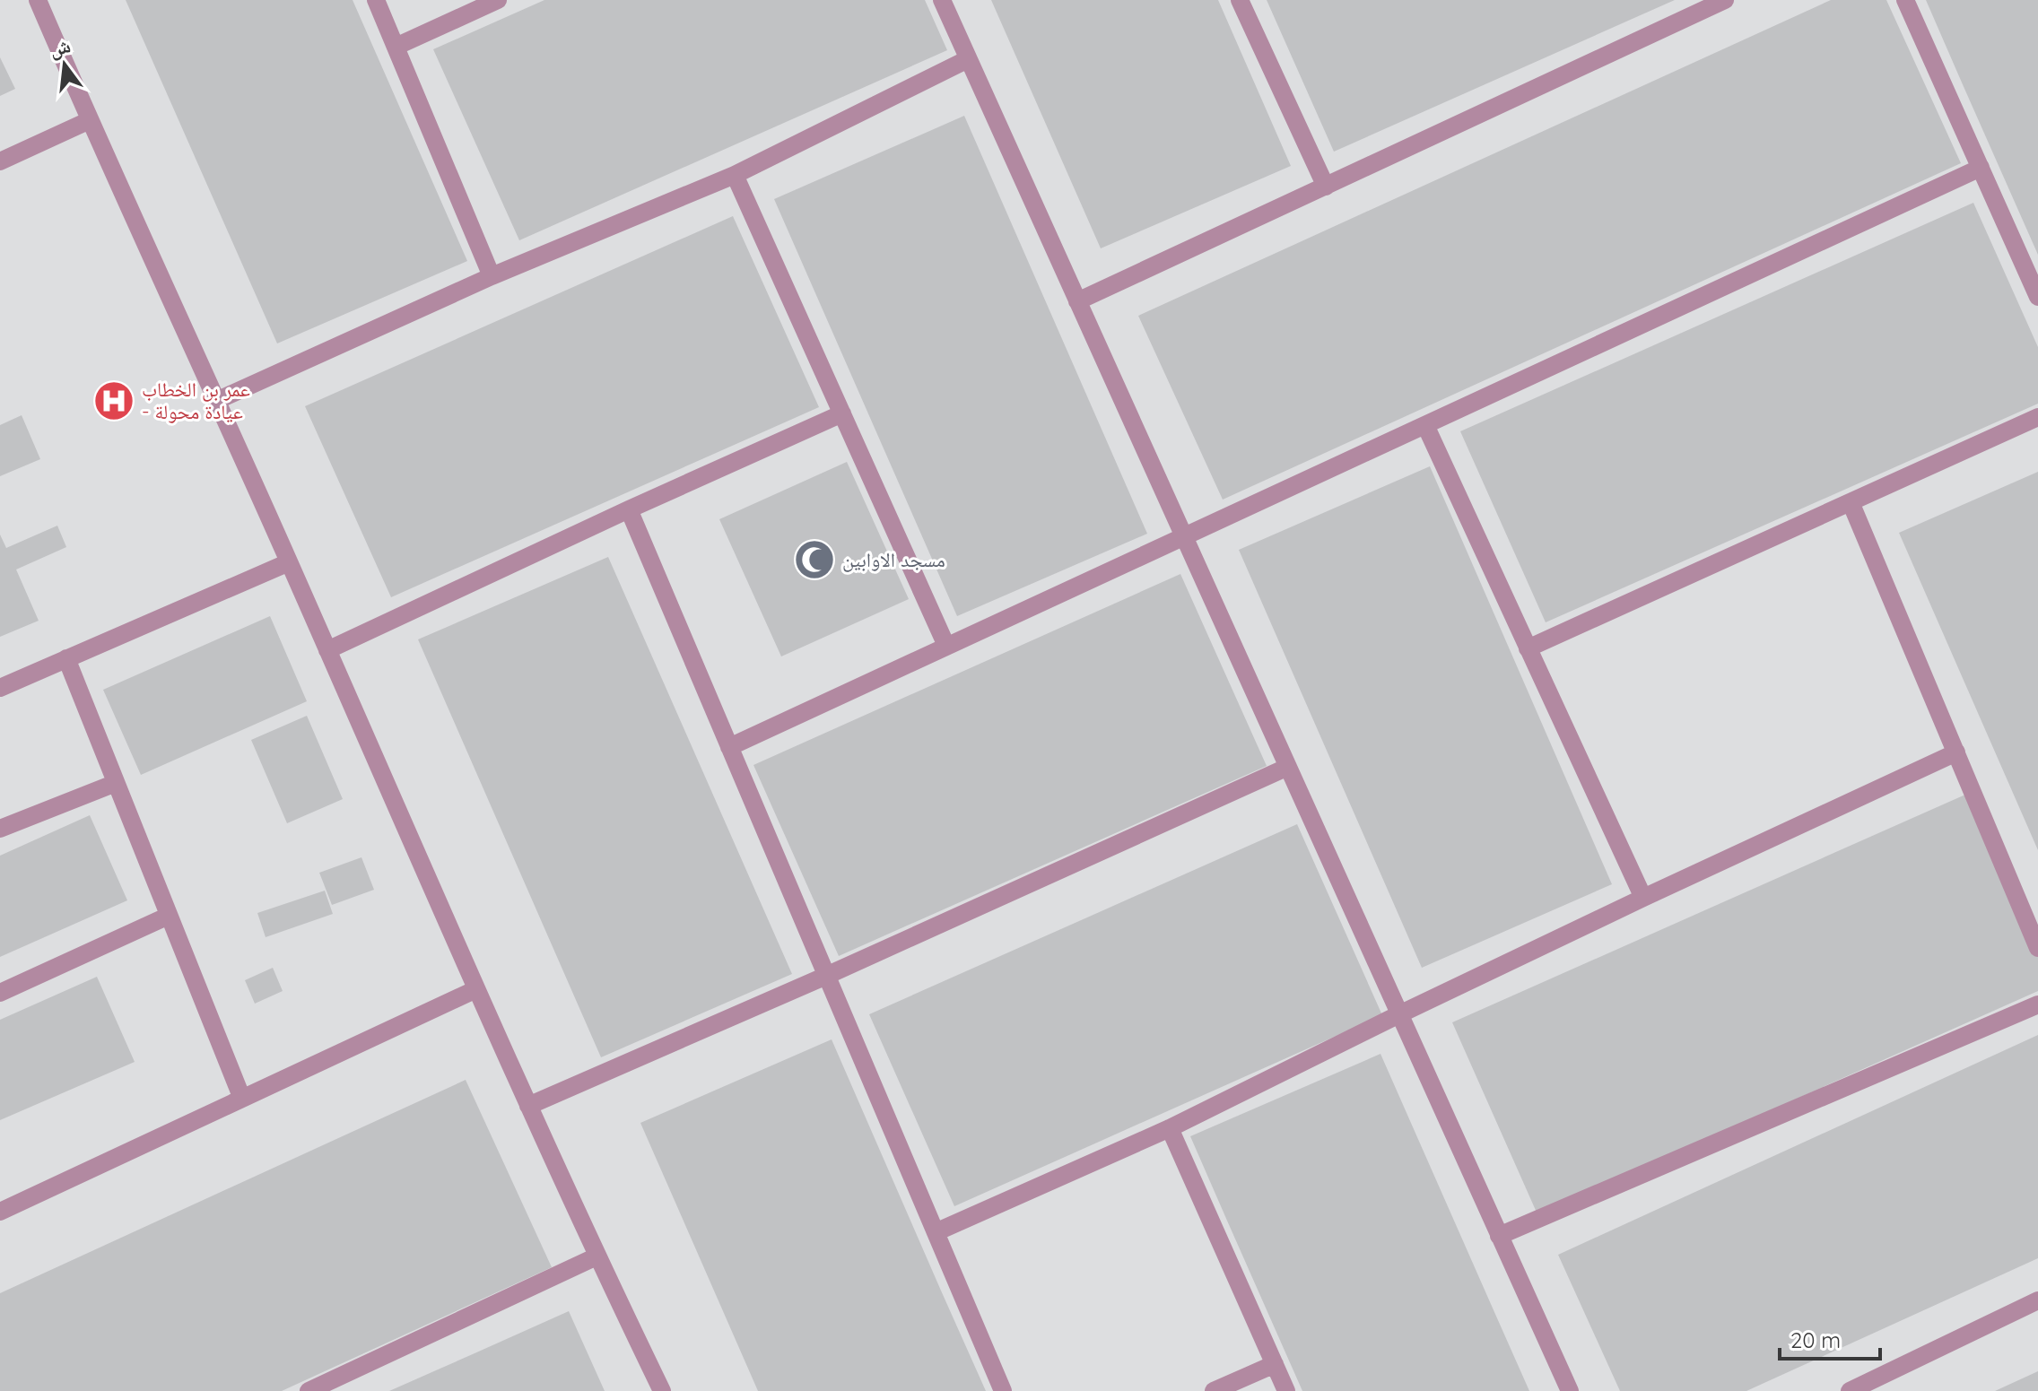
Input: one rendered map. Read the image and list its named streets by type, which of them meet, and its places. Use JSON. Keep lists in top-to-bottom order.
{
  "places": {
    "hospital": ["عمر بن الخطاب - عيادة محولة"],
    "mosque": ["مسجد الاوابين"]
  },
  "scale_bar": "20 m",
  "north": "top"
}
